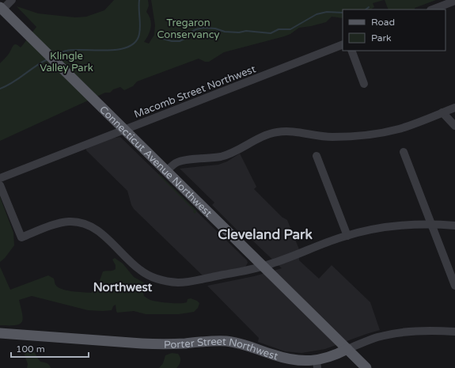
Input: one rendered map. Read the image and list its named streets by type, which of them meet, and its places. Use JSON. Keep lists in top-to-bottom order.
{
  "streets": {
    "main road": ["Connecticut Avenue Northwest", "Porter Street Northwest"],
    "street": ["Macomb Street Northwest"]
  },
  "crossings": [
    ["Macomb Street Northwest", "Connecticut Avenue Northwest"],
    ["Connecticut Avenue Northwest", "Porter Street Northwest"]
  ],
  "districts": ["Cleveland Park", "Northwest"],
  "parks": ["Tregaron Conservancy", "Klingle Valley Park"],
  "legend": ["Road", "Park"],
  "scale_bar": "100 m"
}
